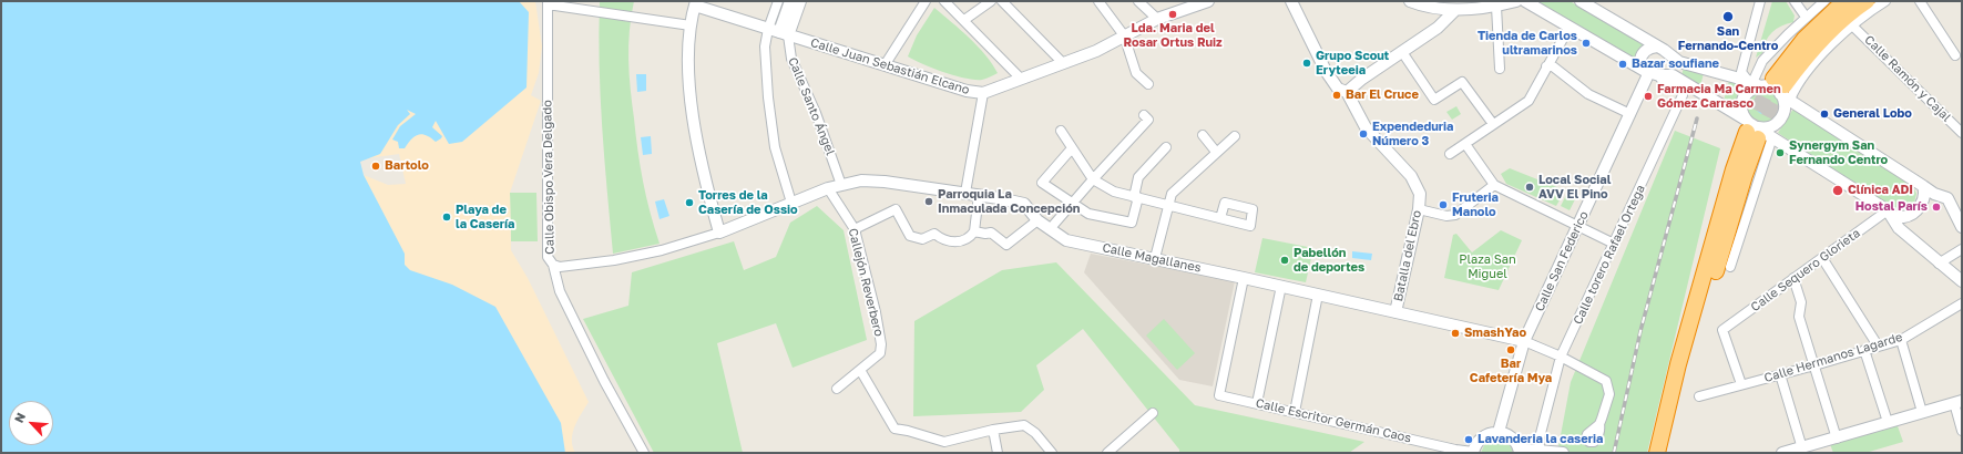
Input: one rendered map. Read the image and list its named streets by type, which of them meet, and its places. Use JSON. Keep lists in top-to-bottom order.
{
  "streets": {
    "street": [
      "Calle Juan Sebastián Elcano",
      "Calle Ramón y Cajal",
      "Calle Santo Ángel",
      "Calle Obispo Vera Delgado",
      "Calle torero Rafael Ortega",
      "Batalla del Ebro",
      "Calle Magallanes",
      "Calle San Federico",
      "Calle Sequero Glorieta",
      "Callejón Reverbero",
      "Calle Hermanos Lagarde",
      "Calle Escritor Germán Caos"
    ]
  },
  "crossings": [
    ["Calle Juan Sebastián Elcano", "Calle Santo Ángel"],
    ["Calle Santo Ángel", "Calle Obispo Vera Delgado"],
    ["Calle Santo Ángel", "Calle Magallanes"],
    ["Calle Obispo Vera Delgado", "Calle Magallanes"],
    ["Calle torero Rafael Ortega", "Calle San Federico"],
    ["Batalla del Ebro", "Calle Magallanes"],
    ["Calle Magallanes", "Calle San Federico"],
    ["Calle Magallanes", "Callejón Reverbero"],
    ["Calle Magallanes", "Calle Escritor Germán Caos"],
    ["Calle Sequero Glorieta", "Calle Hermanos Lagarde"]
  ],
  "parks": ["Plaza San Miguel"],
  "places": [
    "Lda. Maria del Rosar Ortus Ruiz",
    "San Fernando-Centro",
    "Tienda de Carlos ultramarinos",
    "Grupo Scout Eryteeia",
    "Bazar soufiane",
    "Bar El Cruce",
    "Farmacia Mª Carmen Gómez Carrasco",
    "General Lobo",
    "Expendeduria Número 3",
    "Synergym San Fernando Centro",
    "Bartolo",
    "Local Social AVV El Pino",
    "Clínica ADI",
    "Parroquia La Inmaculada Concepción",
    "Torres de la Casería de Ossio",
    "Fruteria Manolo",
    "Hostal París",
    "Playa de la Casería",
    "Pabellón de deportes",
    "SmashYao",
    "Bar Cafetería Mya",
    "Lavanderia la caseria"
  ],
  "north": "top left"
}
